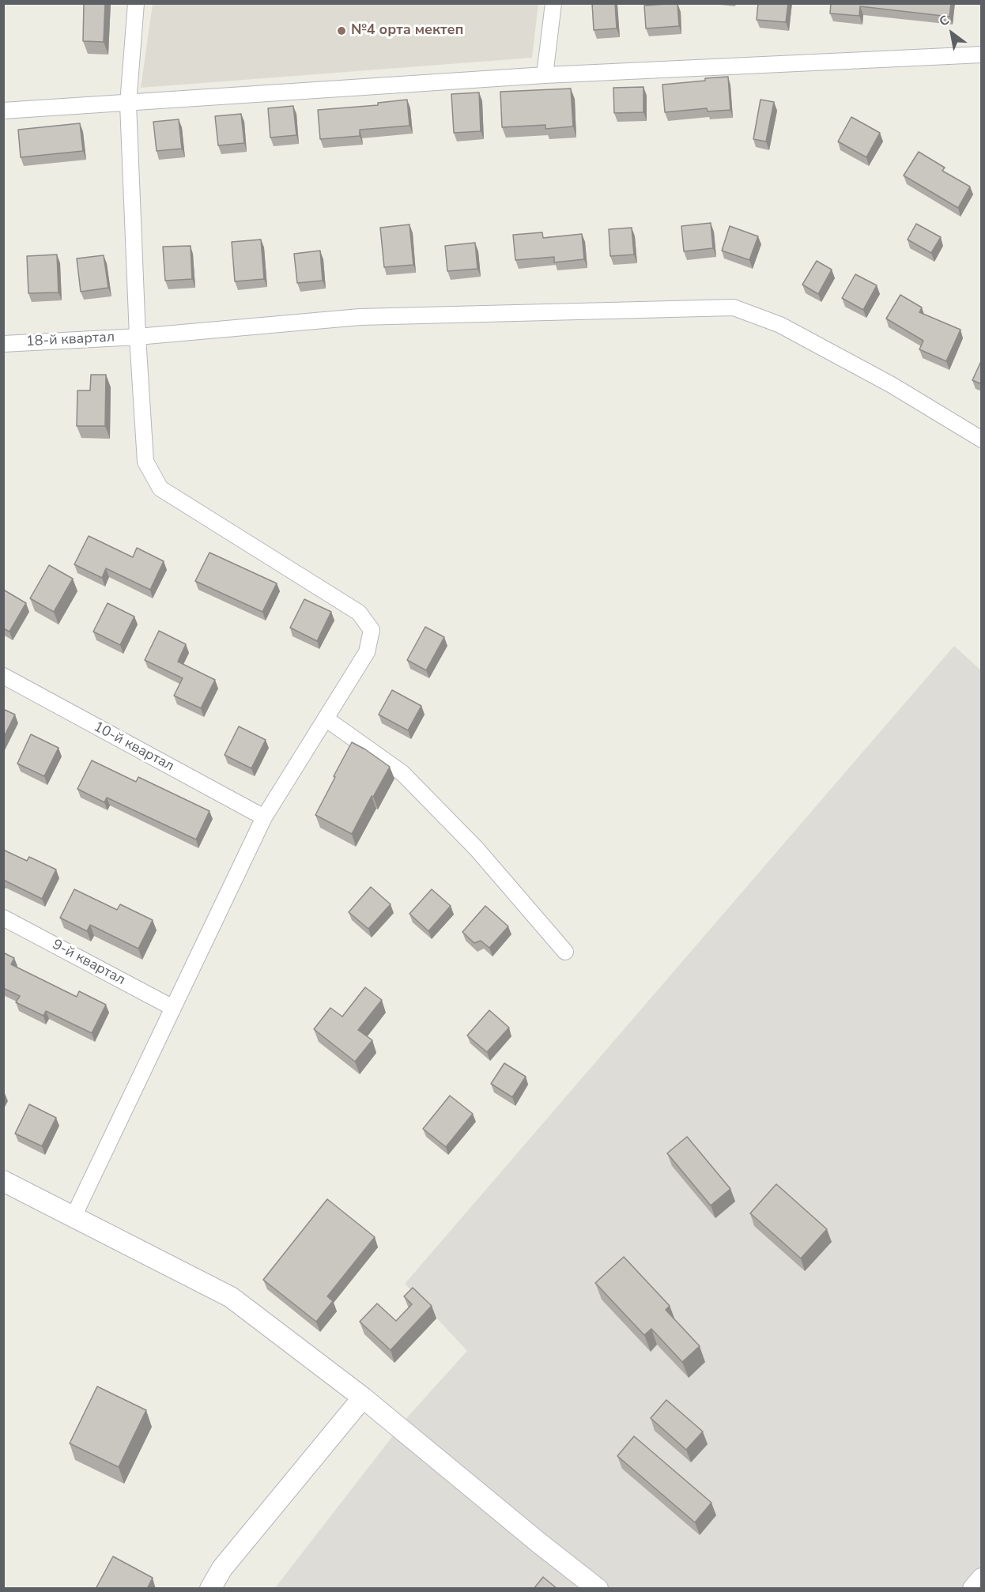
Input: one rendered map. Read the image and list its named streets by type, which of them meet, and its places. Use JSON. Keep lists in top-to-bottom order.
{
  "streets": {
    "street": ["18-й квартал", "10-й квартал", "9-й квартал"]
  },
  "places": ["№4 орта мектеп"],
  "north": "top left"
}
